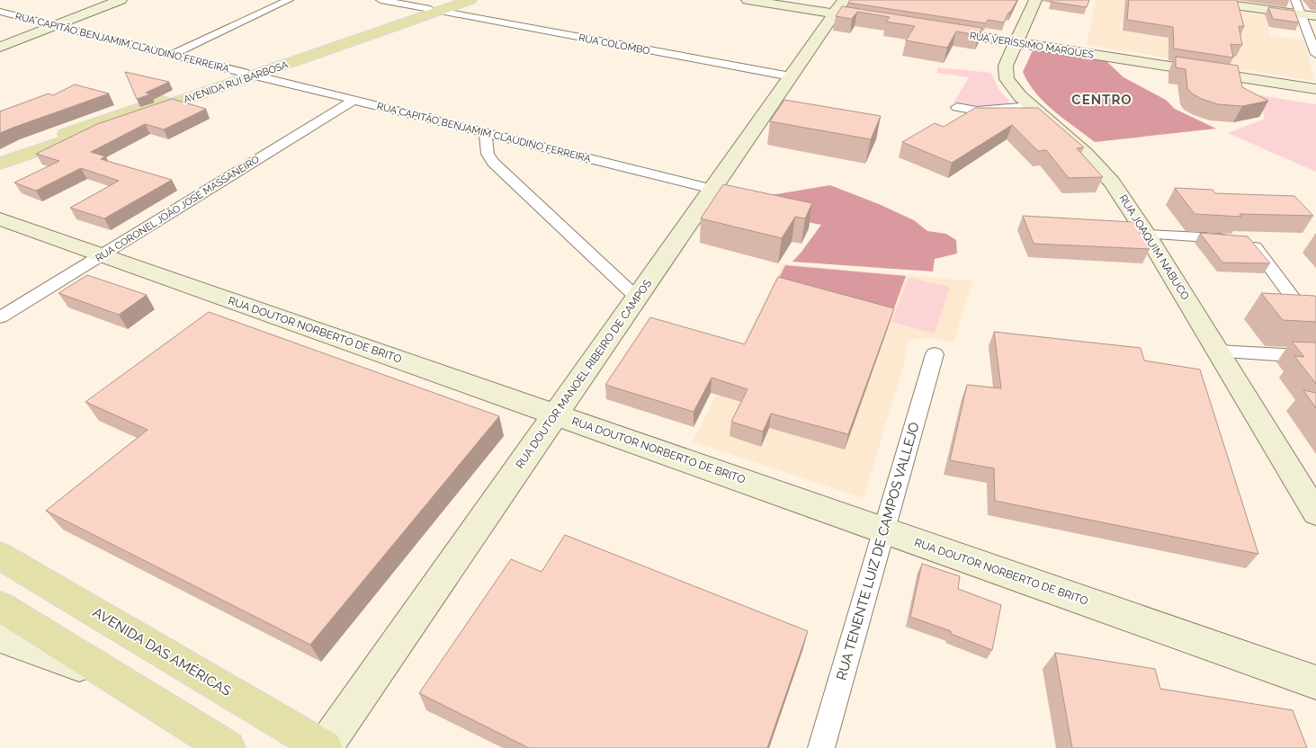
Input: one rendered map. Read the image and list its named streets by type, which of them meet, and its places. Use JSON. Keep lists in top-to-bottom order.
{
  "streets": {
    "main road": ["AVENIDA RUI BARBOSA", "AVENIDA DAS AMÉRICAS"],
    "street": [
      "RUA CAPITÃO BENJAMIM CLAUDINO FERREIRA",
      "RUA COLOMBO",
      "RUA VERÍSSIMO MARQUES",
      "RUA CORONEL JOÃO JOSÉ MASSANEIRO",
      "RUA JOAQUIM NABUCO",
      "RUA DOUTOR NORBERTO DE BRITO",
      "RUA DOUTOR MANOEL RIBEIRO DE CAMPOS",
      "RUA TENENTE LUIZ DE CAMPOS VALLEJO"
    ]
  },
  "crossings": [
    ["RUA CAPITÃO BENJAMIM CLAUDINO FERREIRA", "AVENIDA RUI BARBOSA"],
    ["RUA CAPITÃO BENJAMIM CLAUDINO FERREIRA", "RUA CORONEL JOÃO JOSÉ MASSANEIRO"],
    ["RUA CAPITÃO BENJAMIM CLAUDINO FERREIRA", "RUA DOUTOR MANOEL RIBEIRO DE CAMPOS"],
    ["RUA COLOMBO", "AVENIDA RUI BARBOSA"],
    ["RUA COLOMBO", "RUA DOUTOR MANOEL RIBEIRO DE CAMPOS"],
    ["RUA VERÍSSIMO MARQUES", "RUA JOAQUIM NABUCO"],
    ["RUA CORONEL JOÃO JOSÉ MASSANEIRO", "RUA DOUTOR NORBERTO DE BRITO"],
    ["RUA DOUTOR NORBERTO DE BRITO", "RUA DOUTOR MANOEL RIBEIRO DE CAMPOS"],
    ["RUA DOUTOR NORBERTO DE BRITO", "RUA TENENTE LUIZ DE CAMPOS VALLEJO"],
    ["RUA DOUTOR MANOEL RIBEIRO DE CAMPOS", "AVENIDA DAS AMÉRICAS"]
  ],
  "districts": ["CENTRO"]
}
